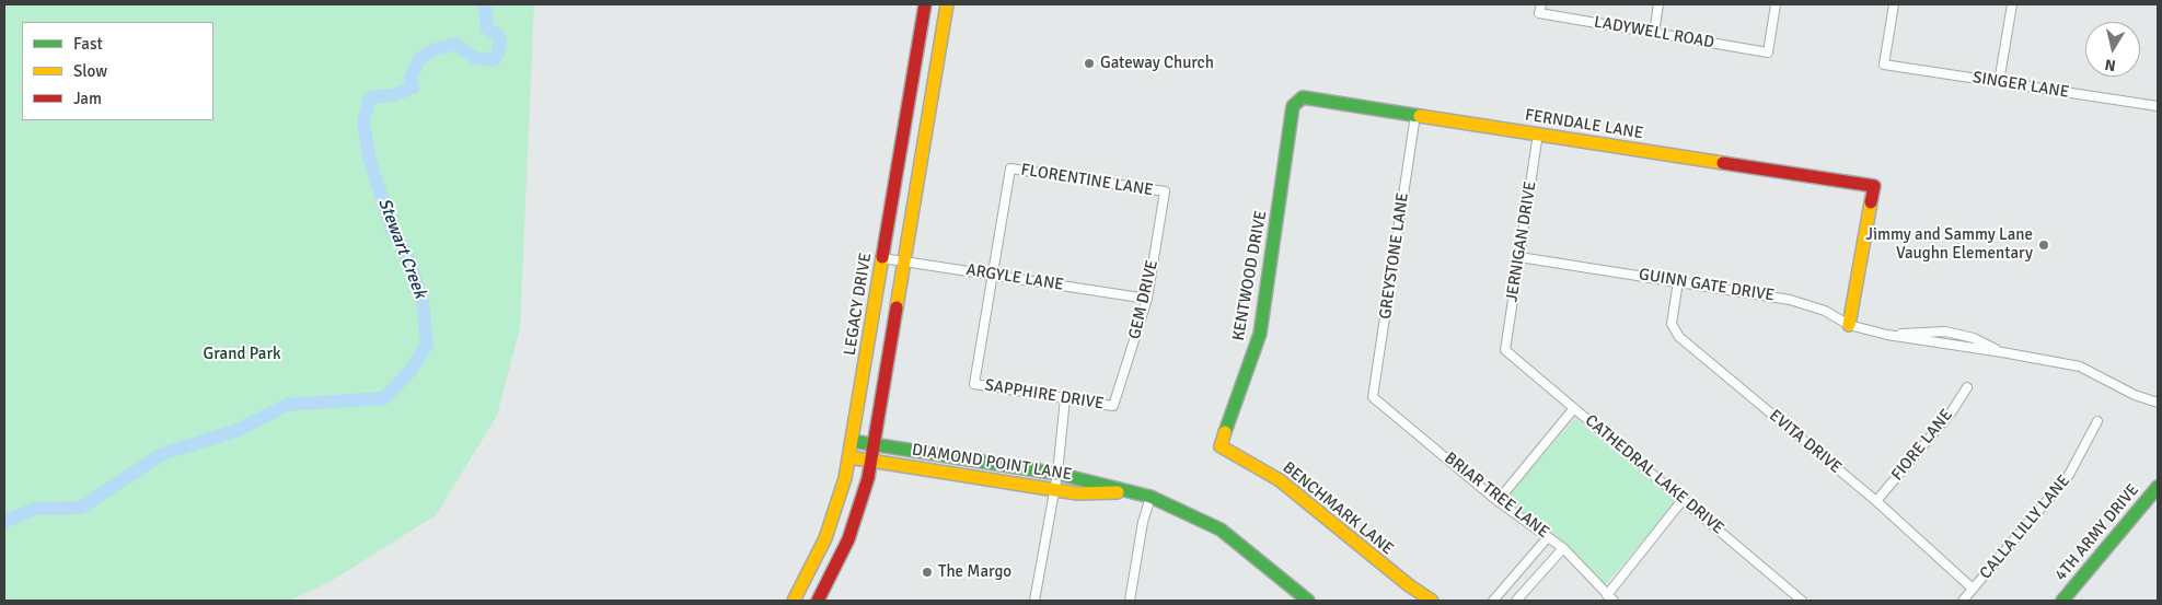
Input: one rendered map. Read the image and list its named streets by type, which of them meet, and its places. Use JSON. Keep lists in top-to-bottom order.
{
  "streets": {
    "street": [
      "LADYWELL ROAD",
      "SINGER LANE",
      "FERNDALE LANE",
      "FLORENTINE LANE",
      "JERNIGAN DRIVE",
      "GREYSTONE LANE",
      "KENTWOOD DRIVE",
      "ARGYLE LANE",
      "GUINN GATE DRIVE",
      "GEM DRIVE",
      "LEGACY DRIVE",
      "SAPPHIRE DRIVE",
      "EVITA DRIVE",
      "FIORE LANE",
      "DIAMOND POINT LANE",
      "CATHEDRAL LAKE DRIVE",
      "BRIAR TREE LANE",
      "BENCHMARK LANE",
      "CALLA LILLY LANE",
      "4TH ARMY DRIVE"
    ]
  },
  "crossings": [
    ["FERNDALE LANE", "JERNIGAN DRIVE"],
    ["FERNDALE LANE", "GREYSTONE LANE"],
    ["FERNDALE LANE", "KENTWOOD DRIVE"],
    ["FERNDALE LANE", "GUINN GATE DRIVE"],
    ["FLORENTINE LANE", "ARGYLE LANE"],
    ["FLORENTINE LANE", "GEM DRIVE"],
    ["FLORENTINE LANE", "SAPPHIRE DRIVE"],
    ["JERNIGAN DRIVE", "GUINN GATE DRIVE"],
    ["JERNIGAN DRIVE", "CATHEDRAL LAKE DRIVE"],
    ["GREYSTONE LANE", "BRIAR TREE LANE"],
    ["KENTWOOD DRIVE", "BENCHMARK LANE"],
    ["ARGYLE LANE", "GEM DRIVE"],
    ["ARGYLE LANE", "LEGACY DRIVE"],
    ["ARGYLE LANE", "SAPPHIRE DRIVE"],
    ["GUINN GATE DRIVE", "EVITA DRIVE"],
    ["GEM DRIVE", "SAPPHIRE DRIVE"],
    ["LEGACY DRIVE", "DIAMOND POINT LANE"],
    ["EVITA DRIVE", "FIORE LANE"],
    ["EVITA DRIVE", "CALLA LILLY LANE"]
  ],
  "water": ["Stewart Creek"],
  "parks": ["Grand Park"],
  "places": ["Gateway Church", "Jimmy and Sammy Lane Vaughn Elementary", "The Margo"],
  "legend": ["Fast", "Slow", "Jam"],
  "north": "bottom"
}
